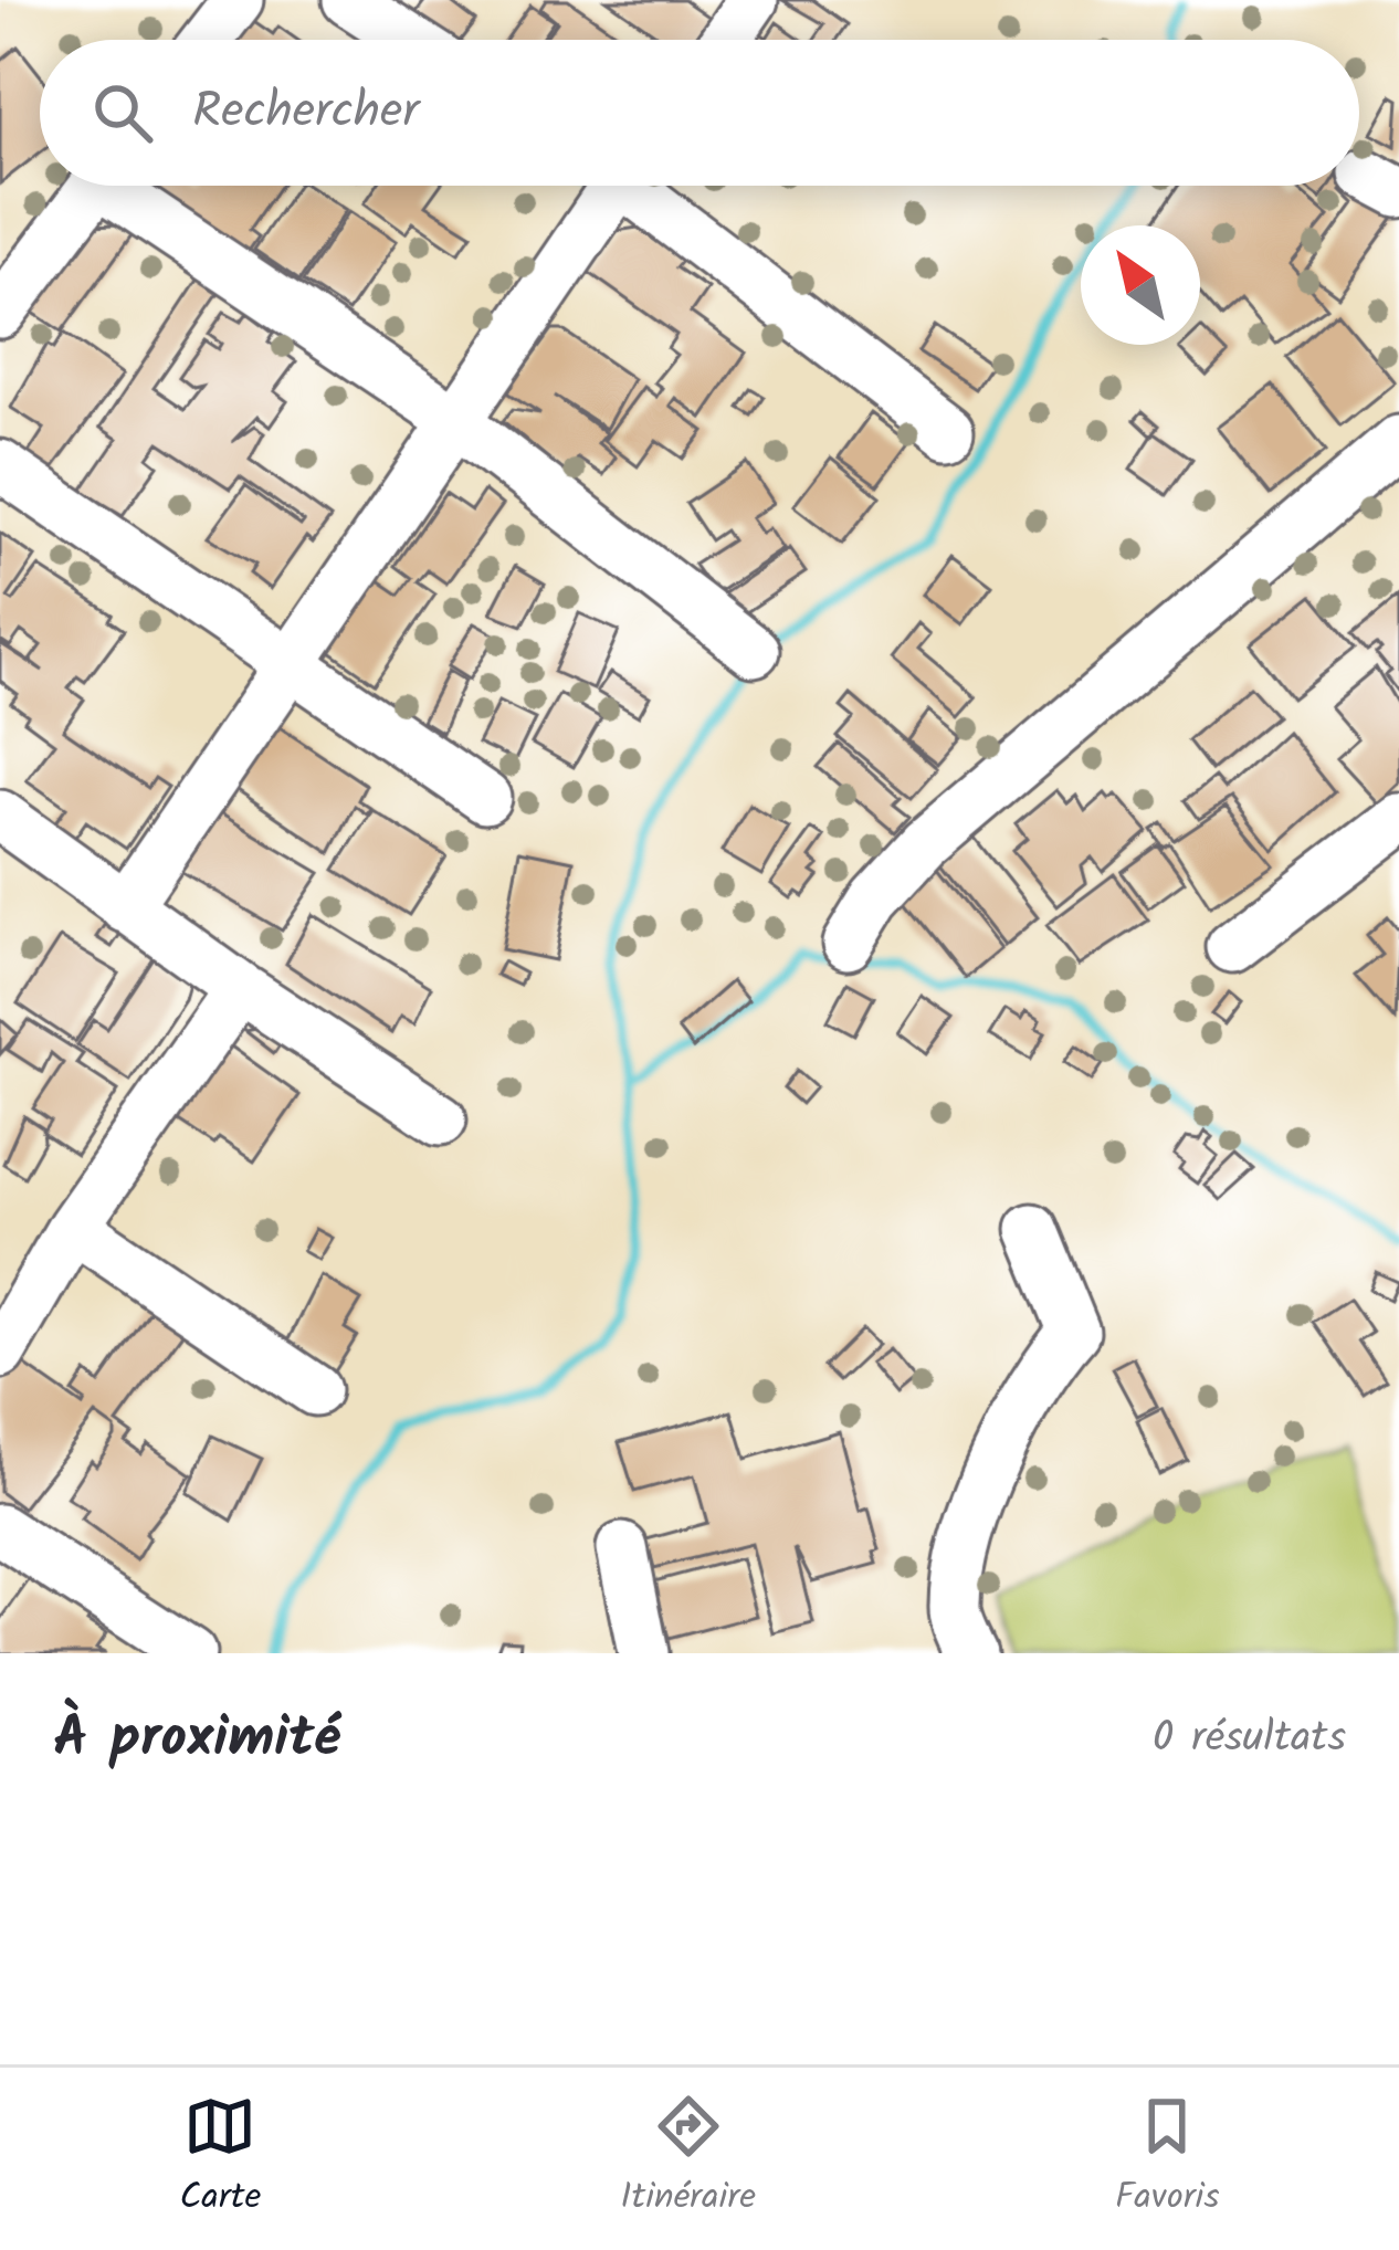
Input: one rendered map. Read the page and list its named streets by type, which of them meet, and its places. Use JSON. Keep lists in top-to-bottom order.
{
  "north": "top left",
  "page": {
    "search": "Rechercher",
    "heading": ["À proximité", "0 résultats"],
    "nav": ["Carte", "Itinéraire", "Favoris"]
  }
}
